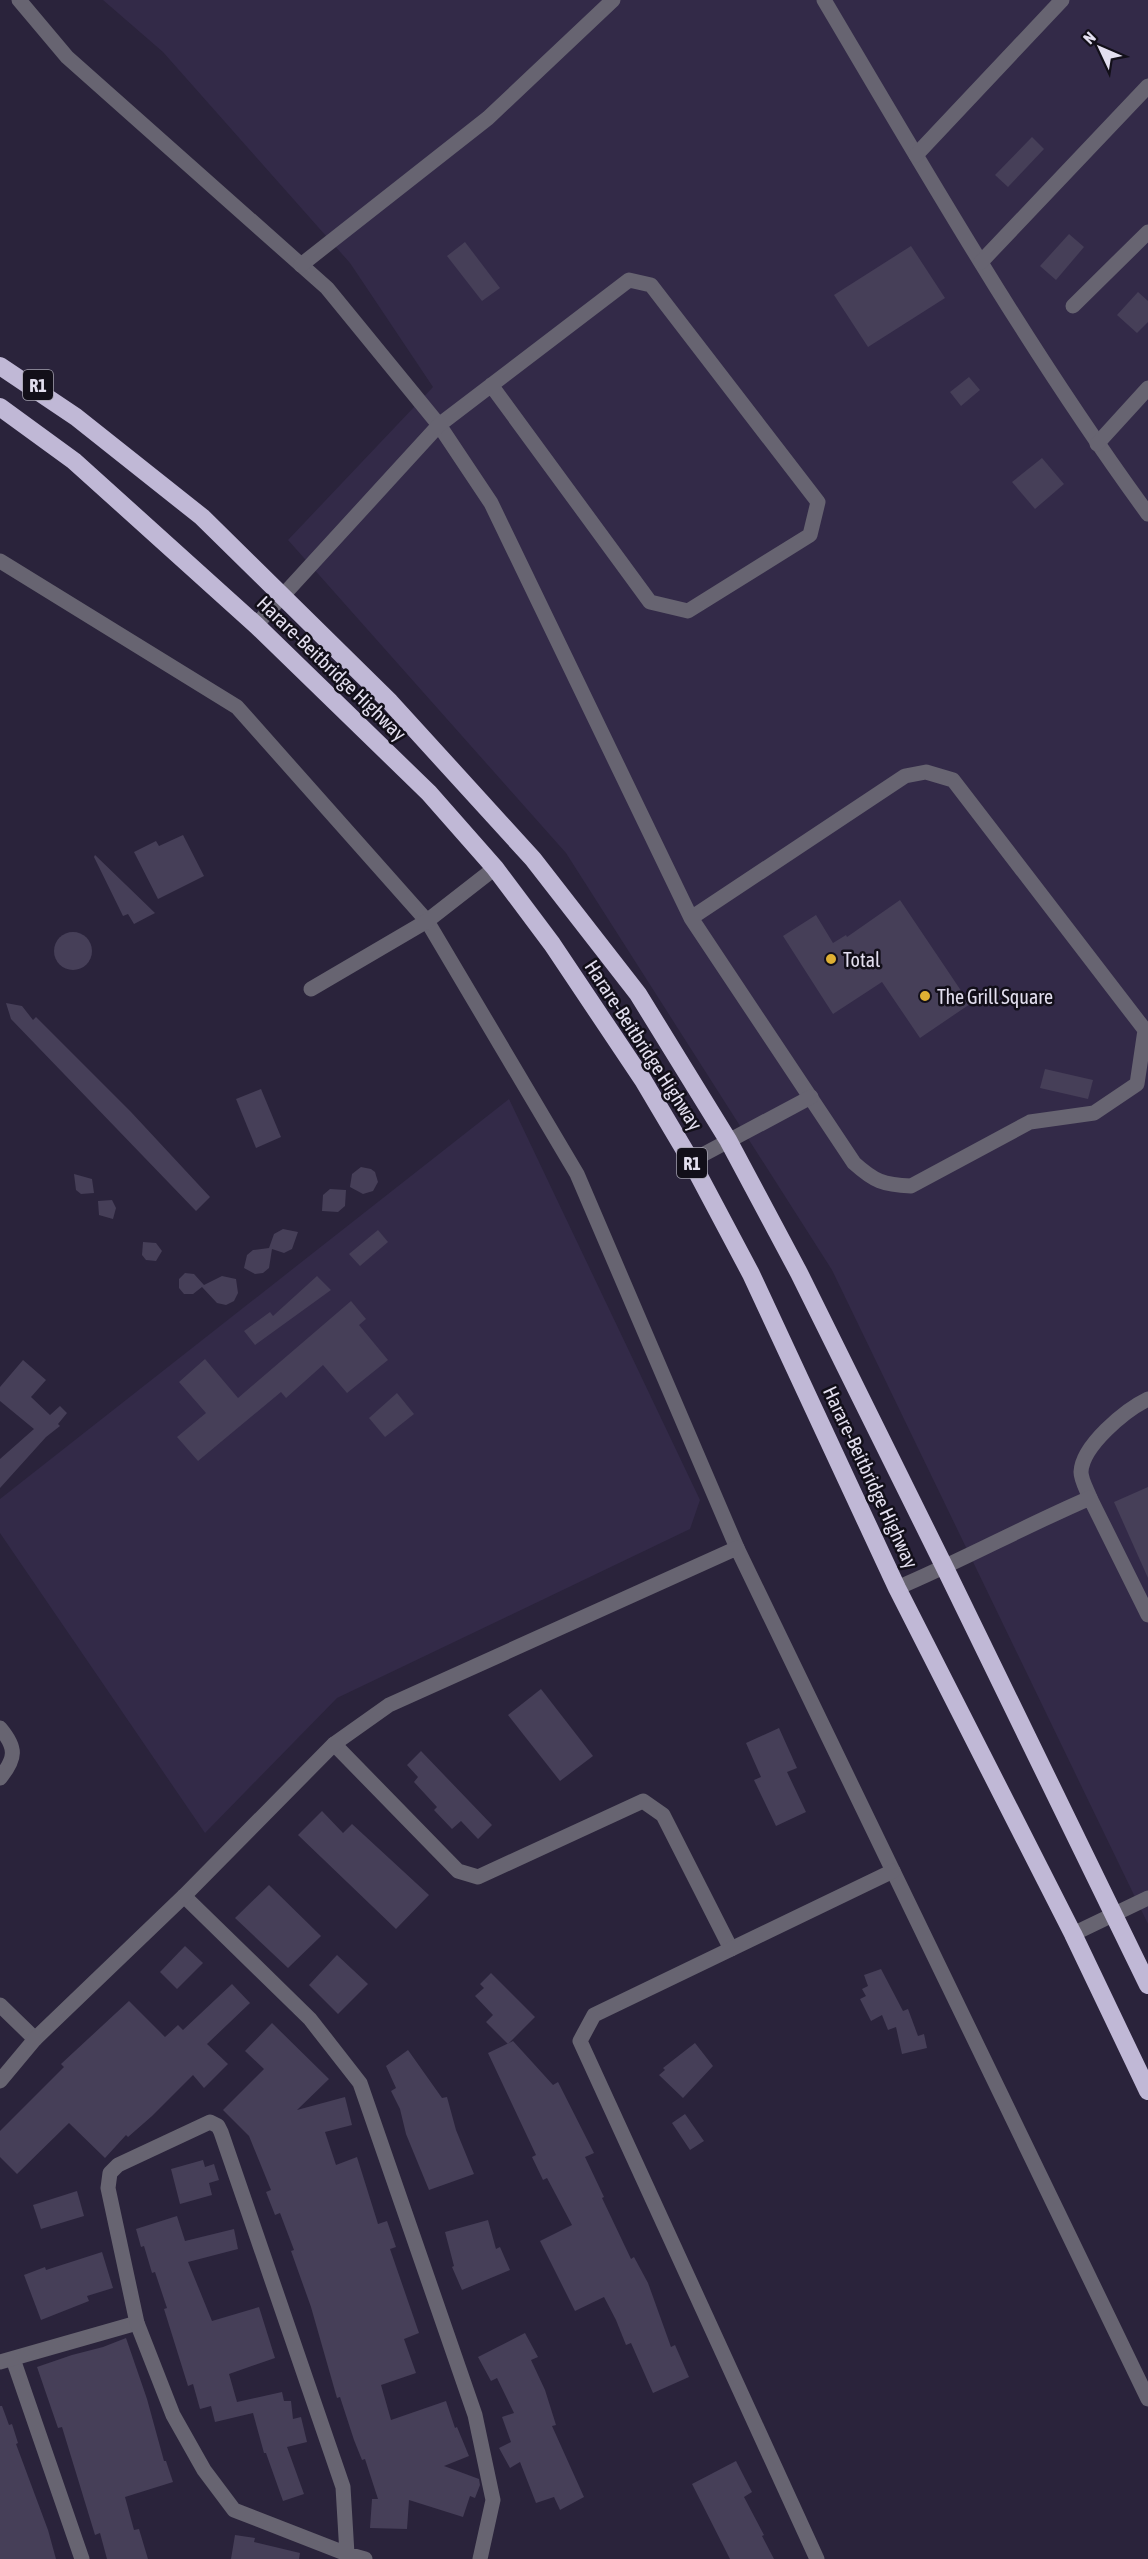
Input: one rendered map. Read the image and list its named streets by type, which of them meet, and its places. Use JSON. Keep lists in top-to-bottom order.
{
  "streets": {
    "highway": ["R1", "Harare-Beitbridge Highway"]
  },
  "crossings": [
    ["R1", "Harare-Beitbridge Highway"]
  ],
  "places": ["Total", "The Grill Square"],
  "north": "top left"
}
